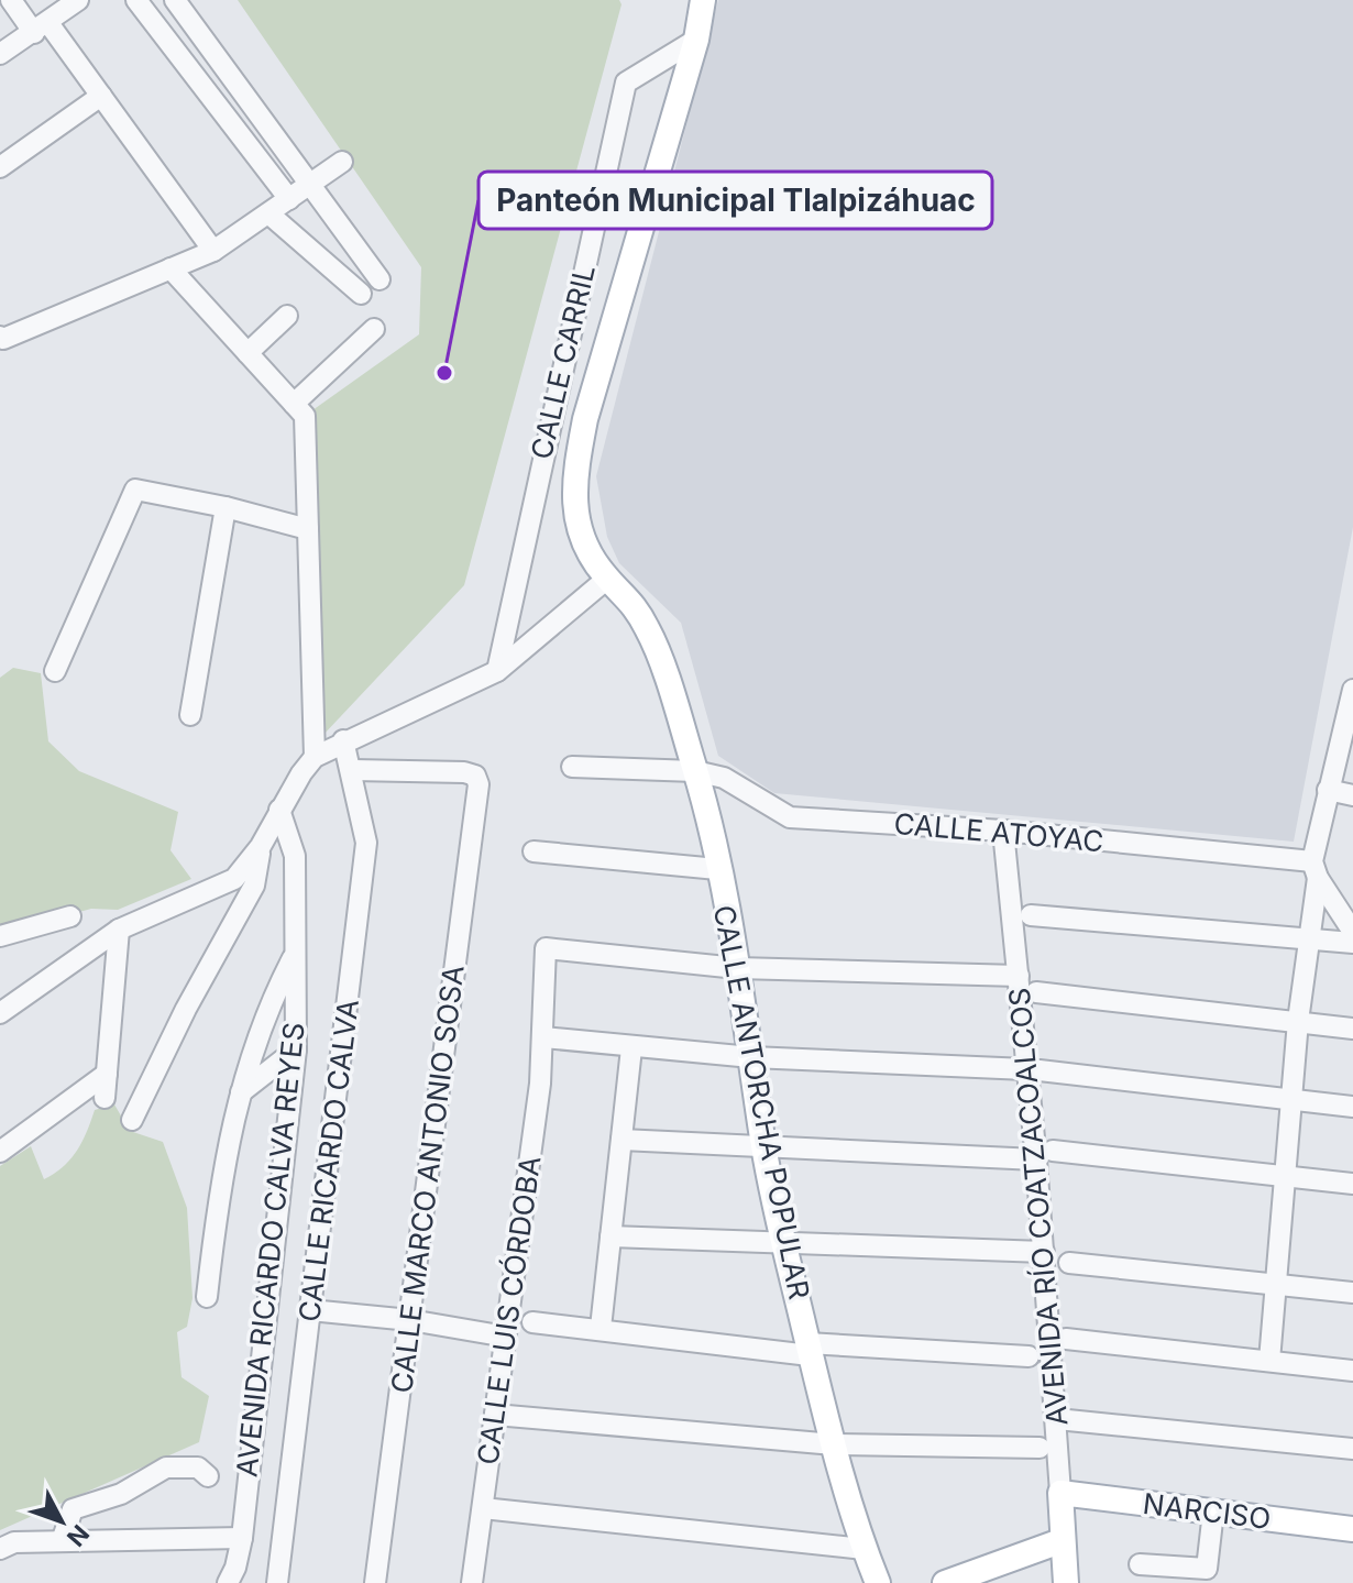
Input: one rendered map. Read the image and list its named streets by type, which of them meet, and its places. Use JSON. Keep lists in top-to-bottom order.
{
  "streets": {
    "main road": ["CALLE ANTORCHA POPULAR", "AVENIDA RÍO COATZACOALCOS", "NARCISO"],
    "street": [
      "CALLE CARRIL",
      "CALLE ATOYAC",
      "CALLE RICARDO CALVA",
      "CALLE MARCO ANTONIO SOSA",
      "AVENIDA RICARDO CALVA REYES",
      "CALLE LUIS CÓRDOBA"
    ]
  },
  "crossings": [
    ["CALLE CARRIL", "CALLE ANTORCHA POPULAR"],
    ["CALLE ATOYAC", "CALLE ANTORCHA POPULAR"],
    ["CALLE ATOYAC", "AVENIDA RÍO COATZACOALCOS"],
    ["CALLE ANTORCHA POPULAR", "CALLE LUIS CÓRDOBA"],
    ["CALLE RICARDO CALVA", "CALLE MARCO ANTONIO SOSA"],
    ["AVENIDA RÍO COATZACOALCOS", "NARCISO"]
  ],
  "places": ["Panteón Municipal Tlalpizáhuac"],
  "north": "bottom right"
}
